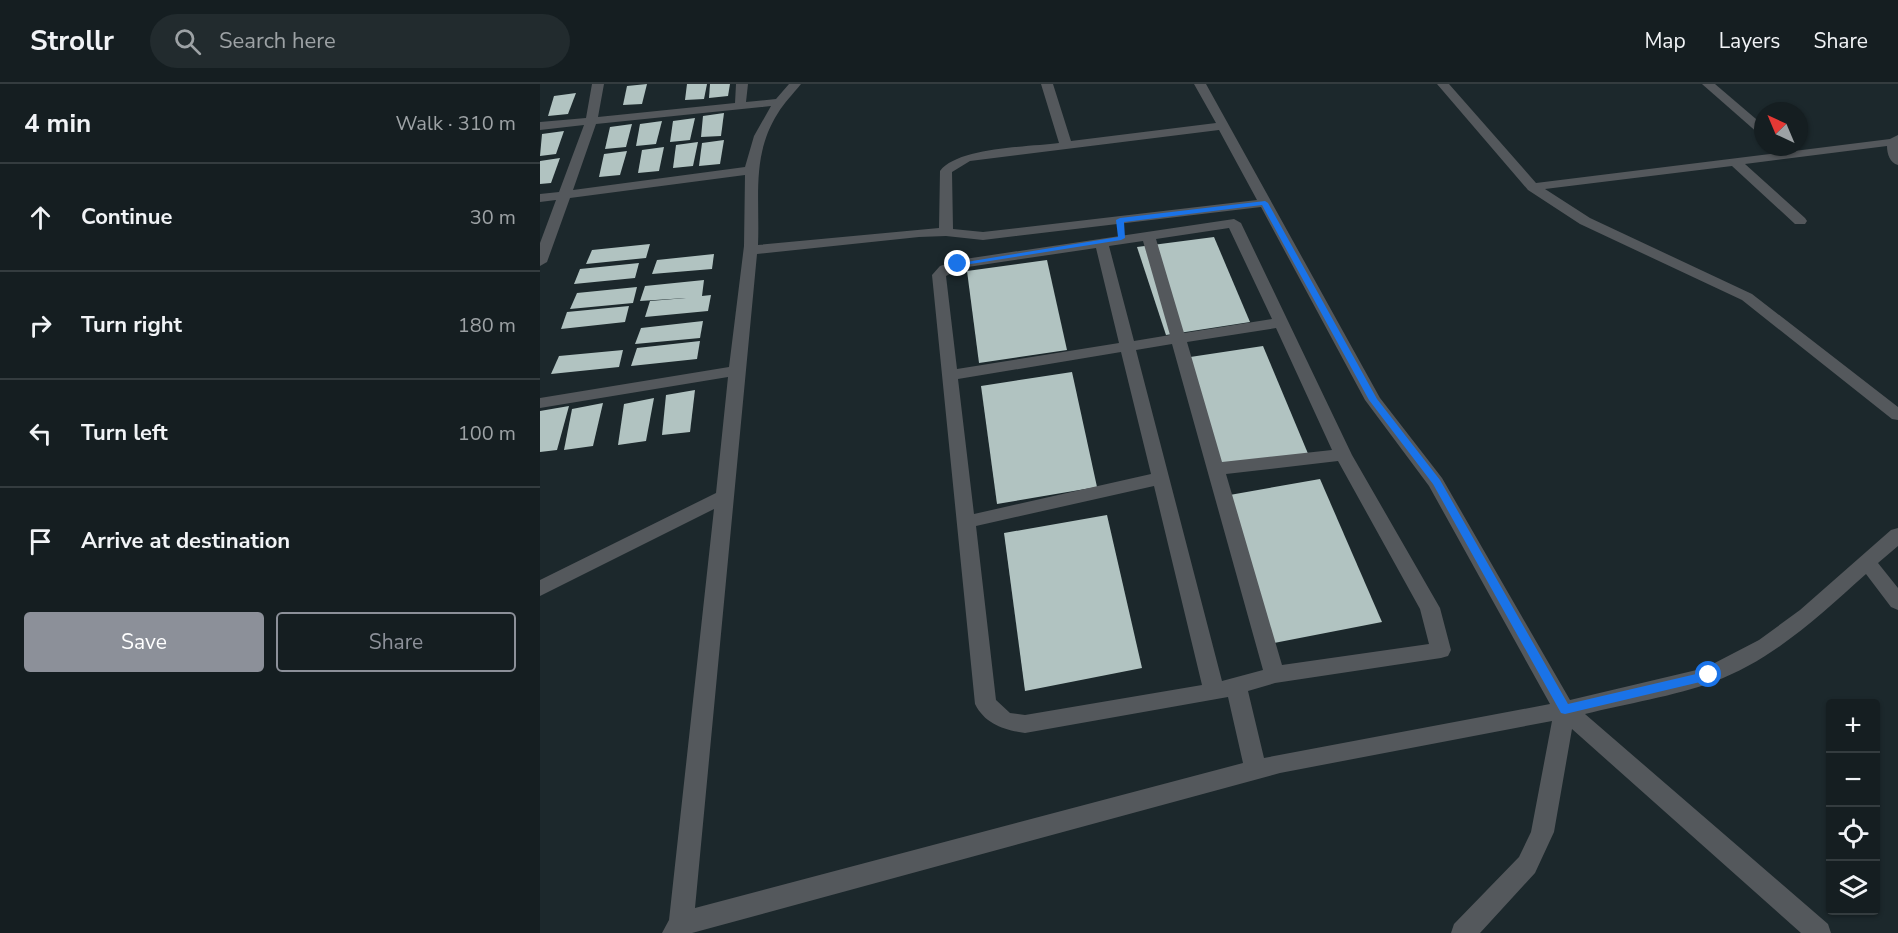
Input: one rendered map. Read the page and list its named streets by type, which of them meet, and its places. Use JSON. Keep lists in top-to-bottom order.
{
  "north": "top left",
  "page": {
    "header": "Strollr",
    "search": "Search here",
    "nav": ["Map", "Layers", "Share"],
    "heading": ["4 min", "Walk · 310 m"],
    "list": [
      ["Continue", "30 m"],
      ["Turn right", "180 m"],
      ["Turn left", "100 m"],
      "Arrive at destination"
    ],
    "buttons": ["Save", "Share"],
    "map_buttons": ["+", "−"]
  }
}
